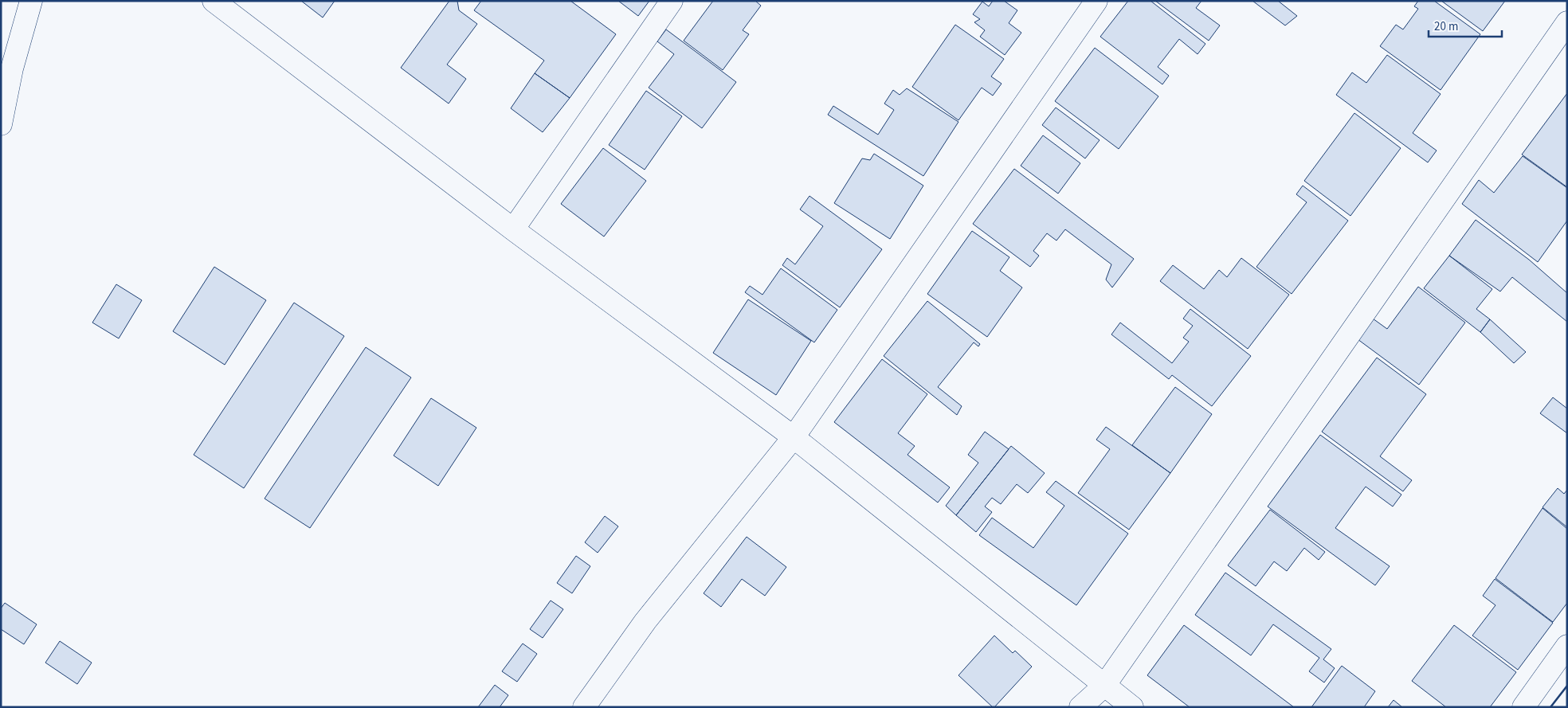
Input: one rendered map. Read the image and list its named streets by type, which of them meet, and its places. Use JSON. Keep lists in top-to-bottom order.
{
  "scale_bar": "20 m"
}
